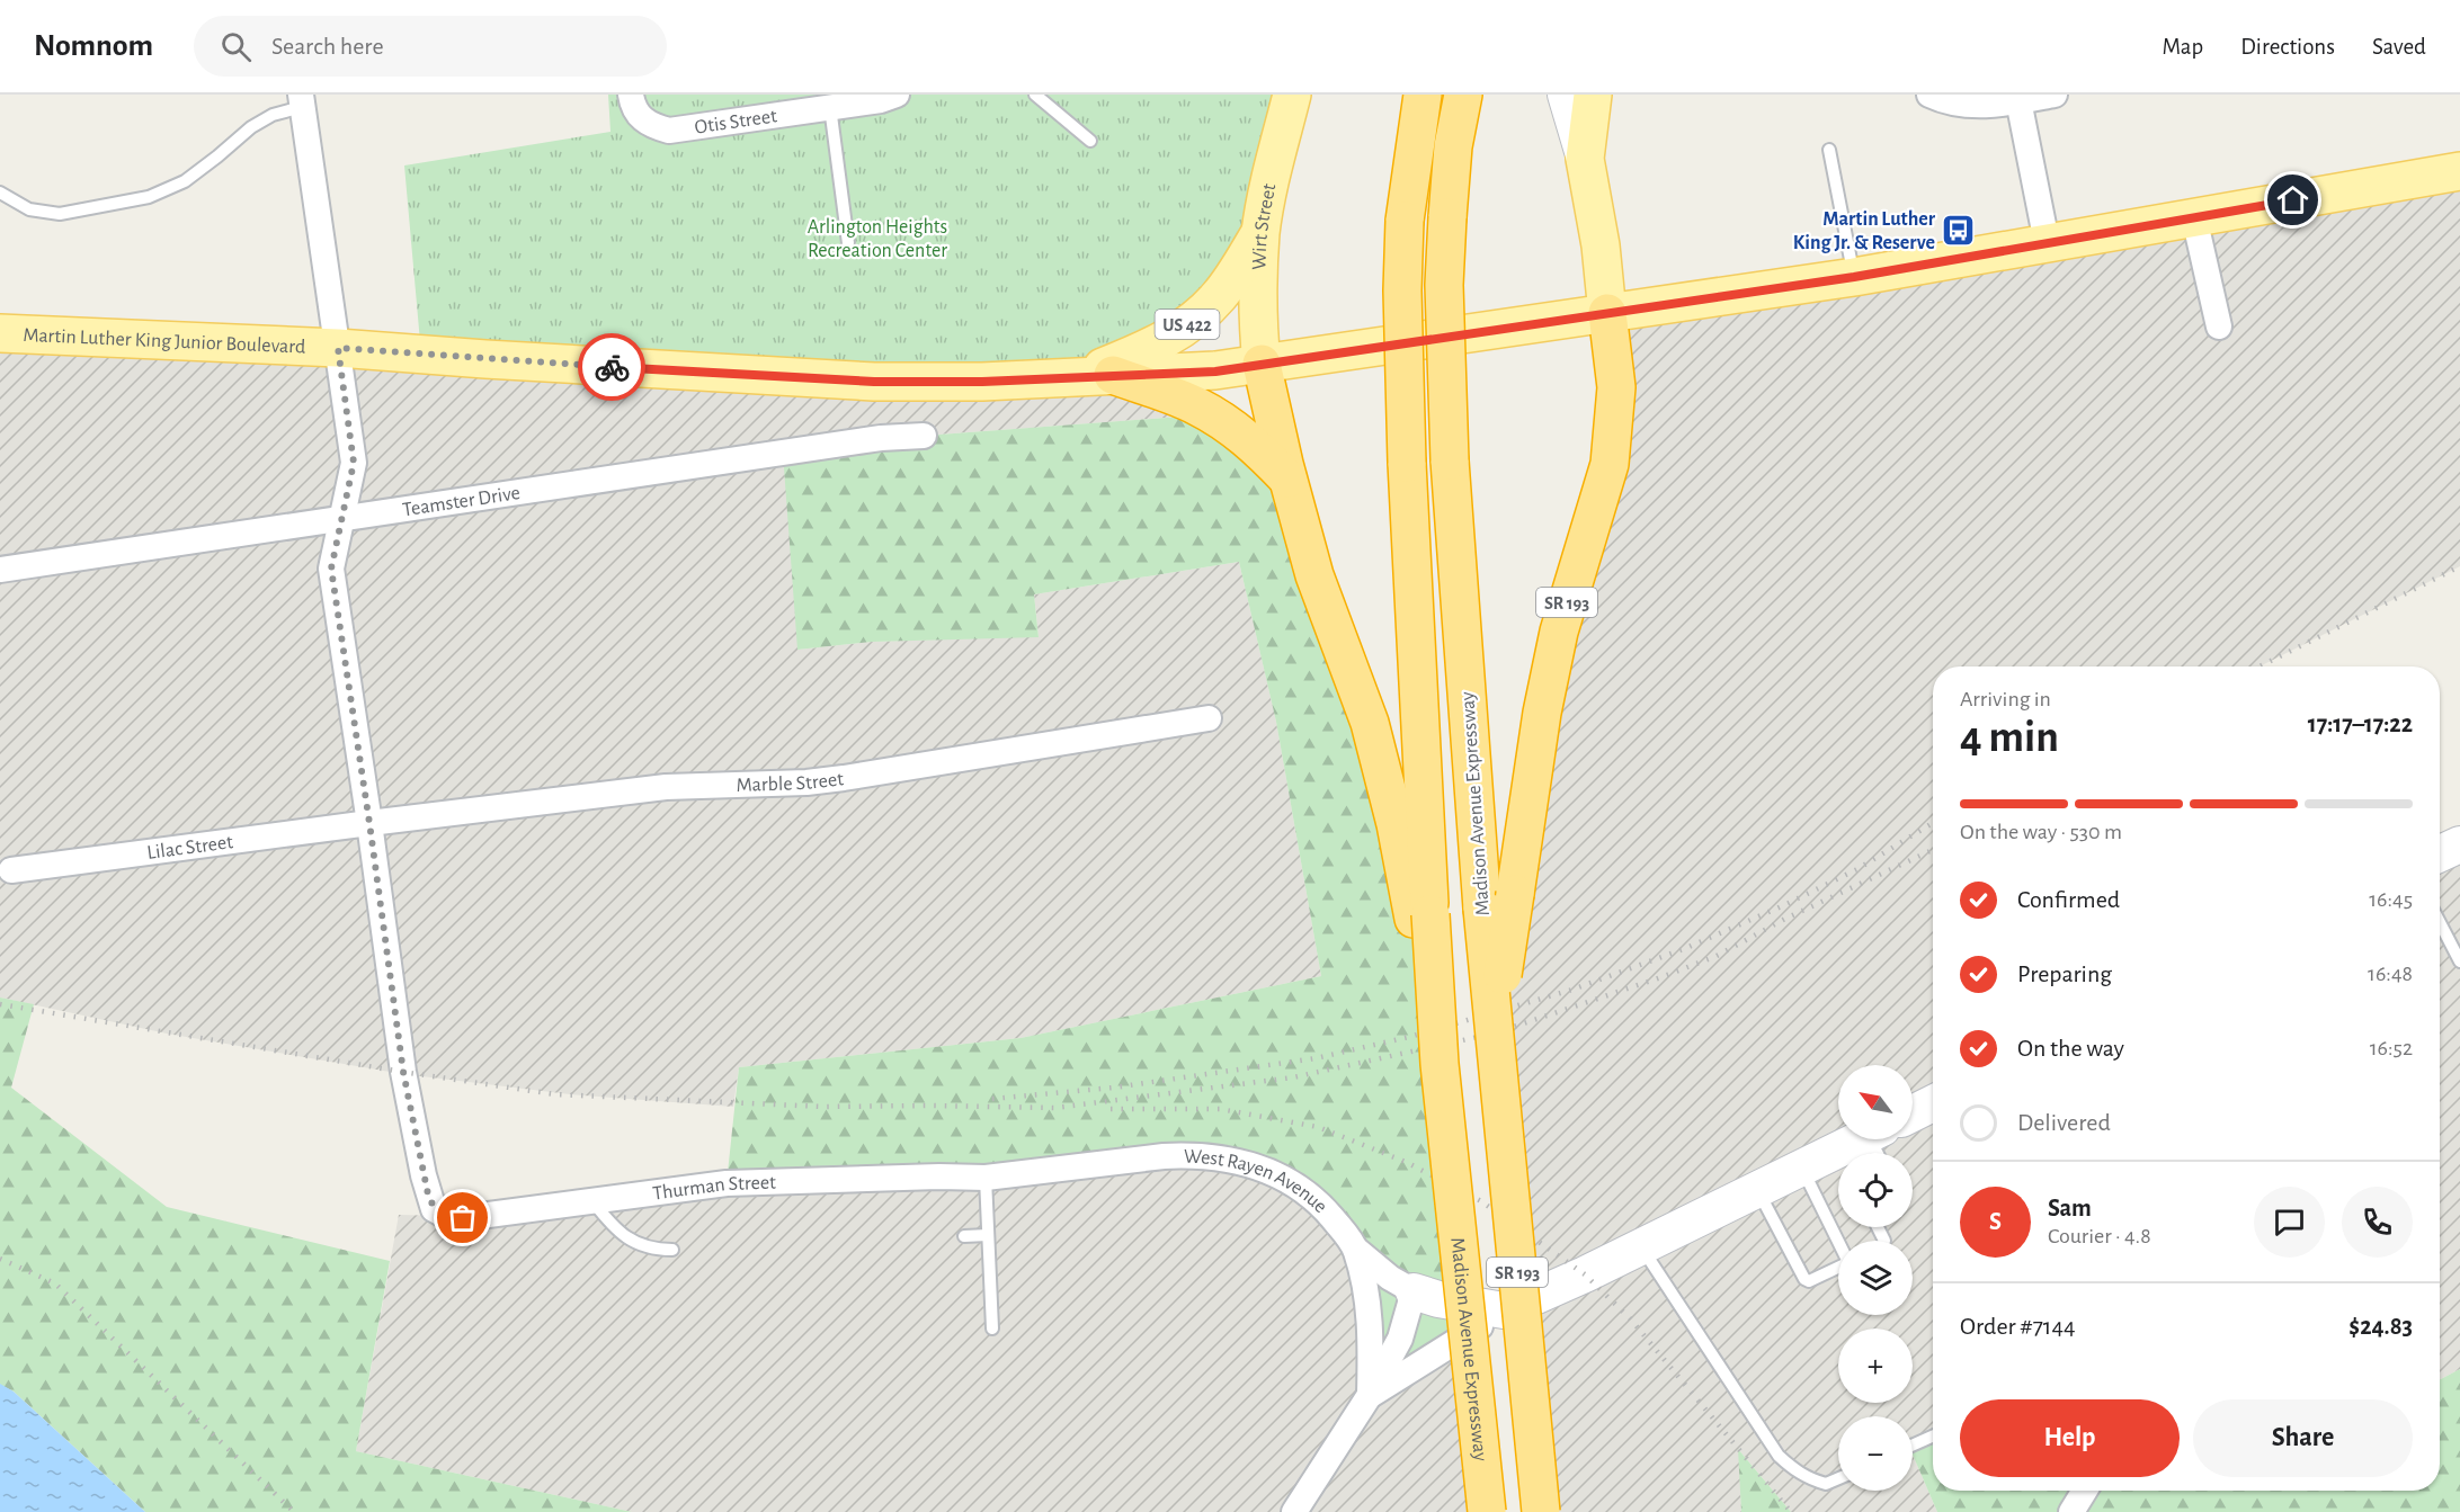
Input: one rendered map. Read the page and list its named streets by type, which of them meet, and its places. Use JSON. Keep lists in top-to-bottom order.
{
  "streets": {
    "highway": ["SR 193", "Madison Avenue Expressway"],
    "main road": ["Wirt Street", "US 422", "Martin Luther King Junior Boulevard"],
    "street": [
      "Otis Street",
      "Teamster Drive",
      "Marble Street",
      "Lilac Street",
      "West Rayen Avenue",
      "Thurman Street"
    ]
  },
  "crossings": [
    ["Wirt Street", "US 422"],
    ["Wirt Street", "Martin Luther King Junior Boulevard"],
    ["US 422", "Martin Luther King Junior Boulevard"],
    ["Martin Luther King Junior Boulevard", "SR 193"],
    ["SR 193", "Madison Avenue Expressway"],
    ["Marble Street", "Lilac Street"],
    ["Marble Street", "Thurman Street"],
    ["Lilac Street", "Thurman Street"],
    ["West Rayen Avenue", "Thurman Street"]
  ],
  "parks": ["Arlington Heights Recreation Center"],
  "places": {
    "bus stop": ["Martin Luther King Jr. & Reserve"]
  },
  "north": "top left",
  "page": {
    "header": "Nomnom",
    "search": "Search here",
    "nav": ["Map", "Directions", "Saved"],
    "heading": ["4 min", "Arriving in", "17:17–17:22"],
    "panel": [
      "Sam",
      "Courier · 4.8",
      "Order #7144",
      "$24.83"
    ],
    "bar": "On the way · 530 m",
    "list": [
      ["Confirmed", "16:45"],
      ["Preparing", "16:48"],
      ["On the way", "16:52"],
      "Delivered"
    ],
    "map_buttons": ["+", "−"],
    "round": "S",
    "buttons": ["Help", "Share"]
  }
}
